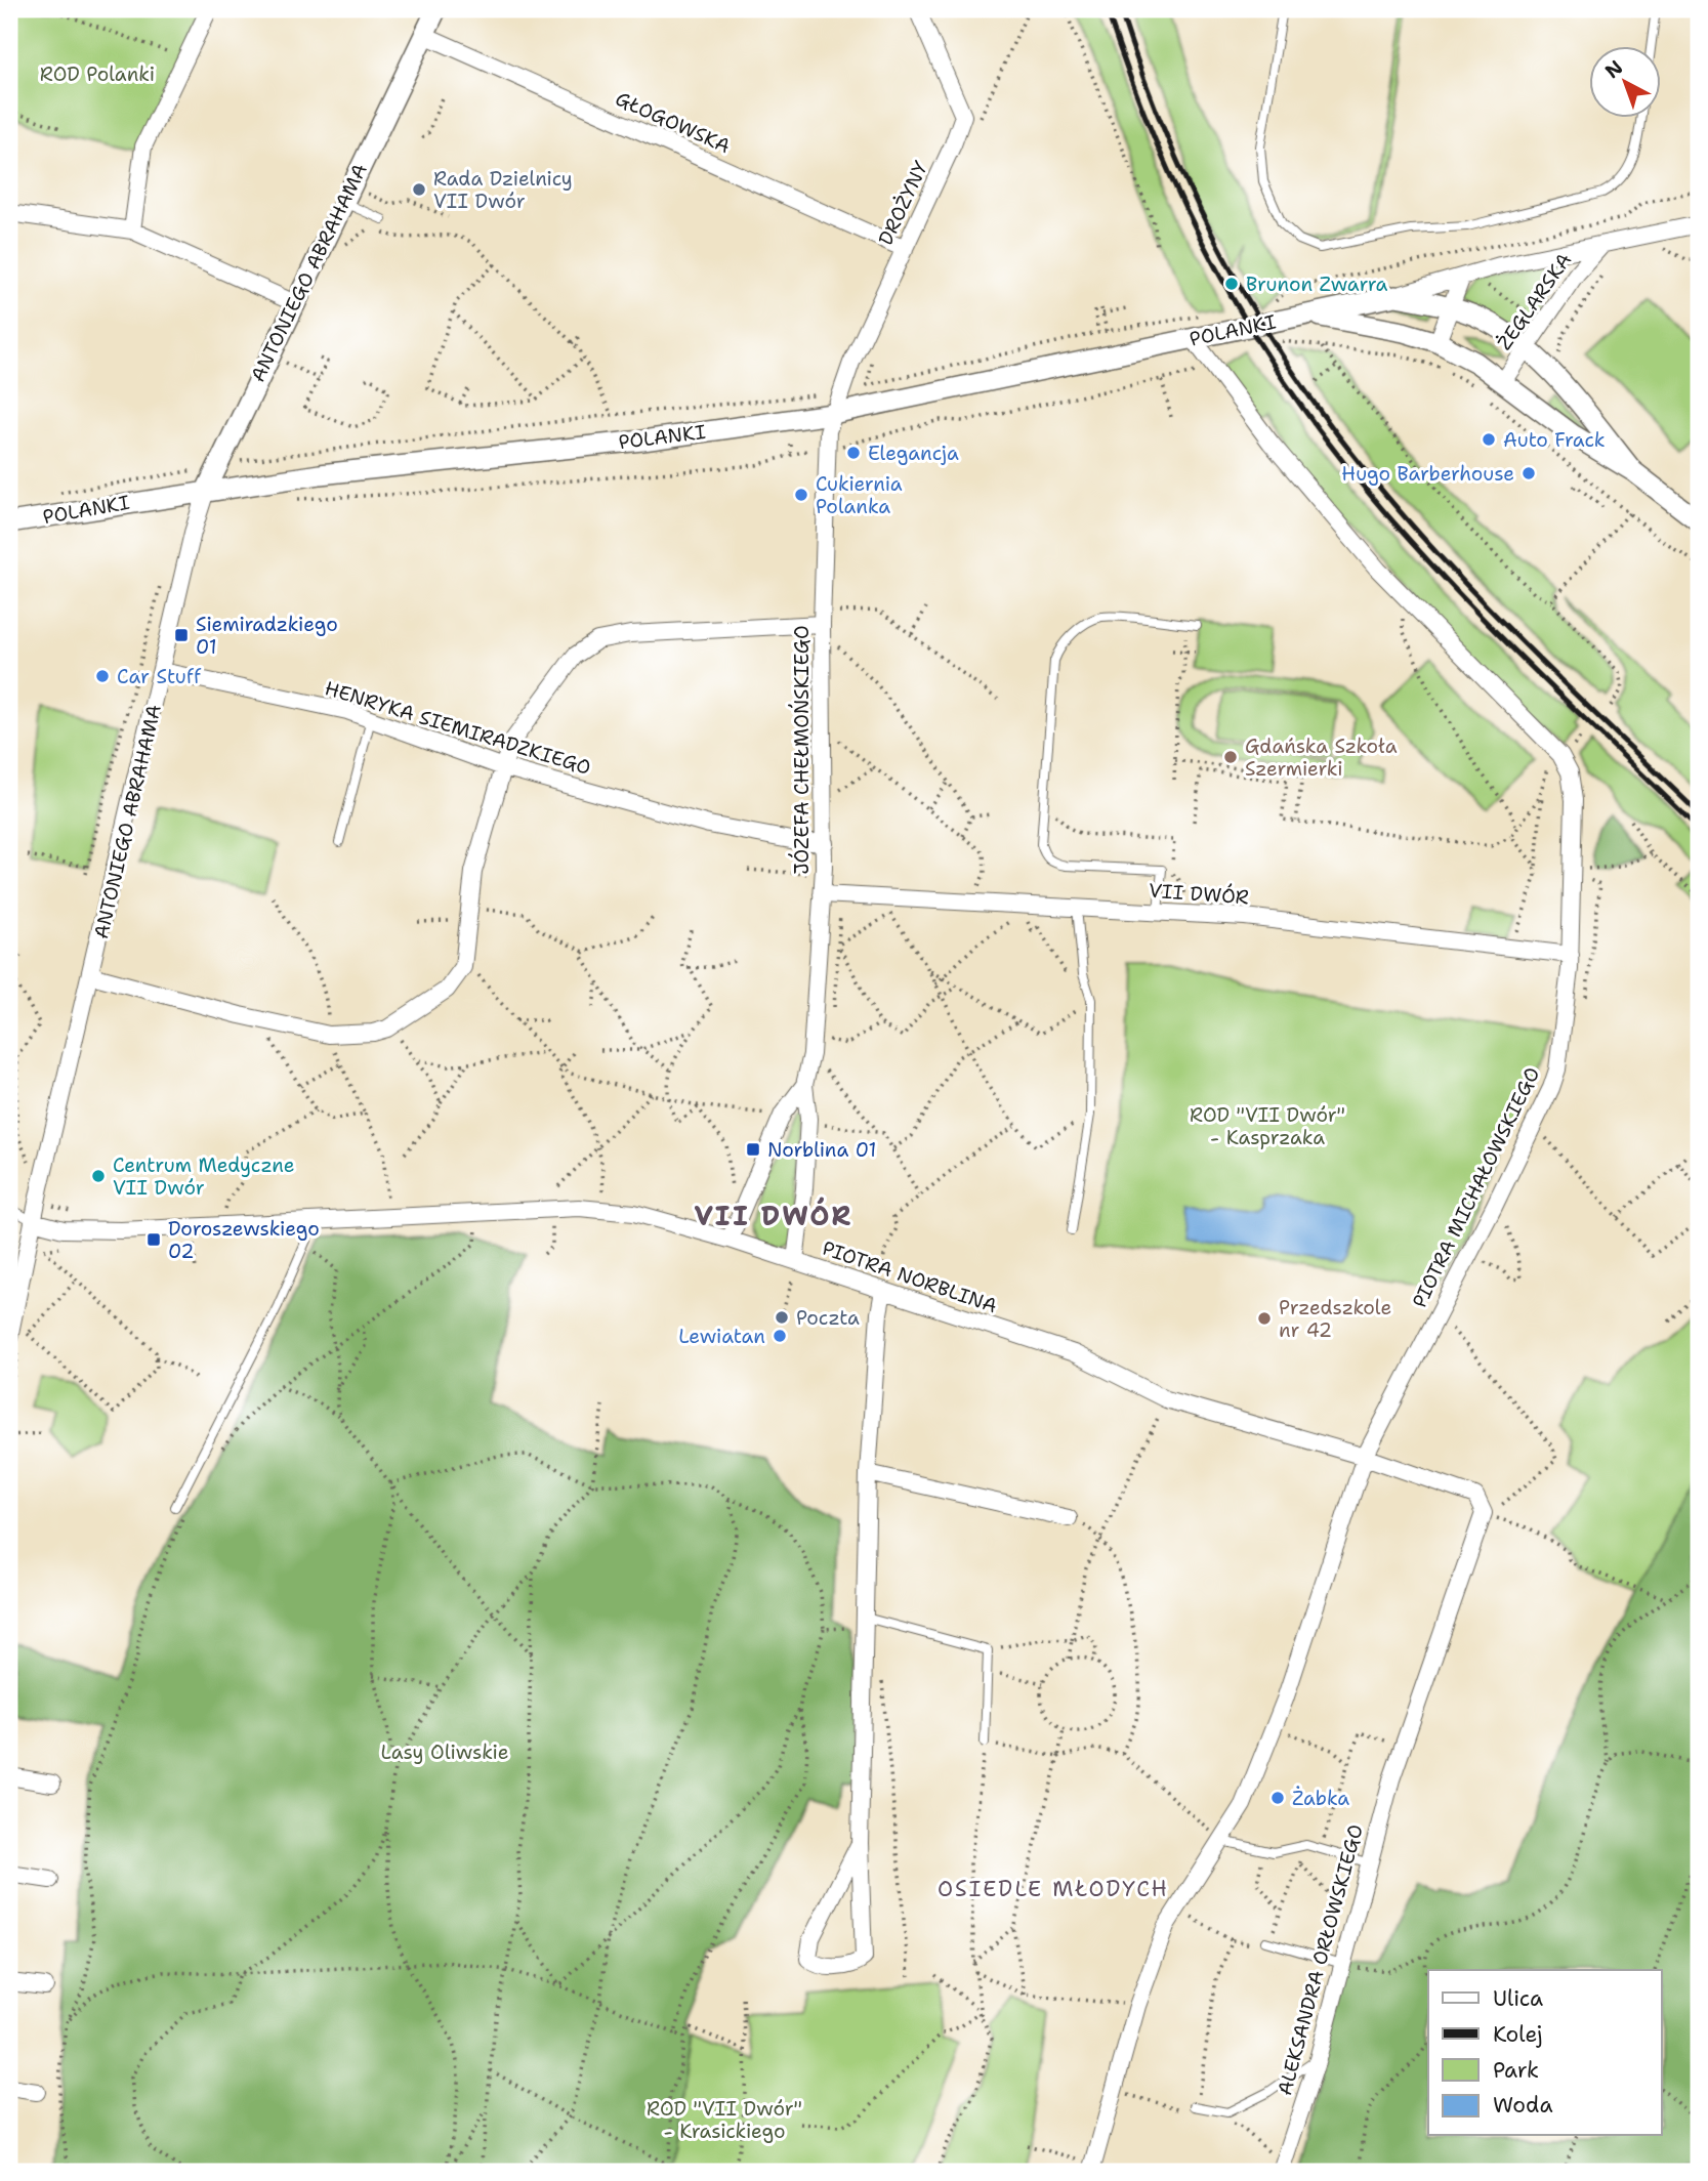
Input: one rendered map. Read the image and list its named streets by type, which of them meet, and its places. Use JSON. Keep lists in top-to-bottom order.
{
  "streets": {
    "street": [
      "GŁOGOWSKA",
      "DROŻYNY",
      "ANTONIEGO ABRAHAMA",
      "ŻEGLARSKA",
      "POLANKI",
      "HENRYKA SIEMIRADZKIEGO",
      "JÓZEFA CHEŁMOŃSKIEGO",
      "VII DWÓR",
      "PIOTRA MICHAŁOWSKIEGO",
      "PIOTRA NORBLINA",
      "ALEKSANDRA ORŁOWSKIEGO"
    ]
  },
  "crossings": [
    ["GŁOGOWSKA", "DROŻYNY"],
    ["GŁOGOWSKA", "ANTONIEGO ABRAHAMA"],
    ["DROŻYNY", "POLANKI"],
    ["DROŻYNY", "JÓZEFA CHEŁMOŃSKIEGO"],
    ["ANTONIEGO ABRAHAMA", "POLANKI"],
    ["ANTONIEGO ABRAHAMA", "HENRYKA SIEMIRADZKIEGO"],
    ["ANTONIEGO ABRAHAMA", "PIOTRA NORBLINA"],
    ["ŻEGLARSKA", "POLANKI"],
    ["POLANKI", "JÓZEFA CHEŁMOŃSKIEGO"],
    ["POLANKI", "PIOTRA MICHAŁOWSKIEGO"],
    ["HENRYKA SIEMIRADZKIEGO", "JÓZEFA CHEŁMOŃSKIEGO"],
    ["JÓZEFA CHEŁMOŃSKIEGO", "VII DWÓR"],
    ["JÓZEFA CHEŁMOŃSKIEGO", "PIOTRA NORBLINA"],
    ["VII DWÓR", "PIOTRA MICHAŁOWSKIEGO"],
    ["PIOTRA MICHAŁOWSKIEGO", "PIOTRA NORBLINA"],
    ["PIOTRA NORBLINA", "ALEKSANDRA ORŁOWSKIEGO"]
  ],
  "districts": ["VII DWÓR", "OSIEDLE MŁODYCH"],
  "parks": [
    "ROD Polanki",
    "ROD \"VII Dwór\" - Kasprzaka",
    "Lasy Oliwskie",
    "ROD \"VII Dwór\" - Krasickiego"
  ],
  "places": {
    "other": [
      "Rada Dzielnicy VII Dwór",
      "Brunon Zwarra",
      "Auto Frack",
      "Elegancja",
      "Hugo Barberhouse",
      "Cukiernia Polanka",
      "Car Stuff",
      "Gdańska Szkoła Szermierki",
      "Centrum Medyczne VII Dwór",
      "Poczta",
      "Przedszkole nr 42",
      "Lewiatan",
      "Żabka"
    ],
    "transit": ["Siemiradzkiego 01", "Norblina 01", "Doroszewskiego 02"]
  },
  "legend": [
    "Ulica",
    "Kolej",
    "Park",
    "Woda"
  ],
  "north": "top left"
}
